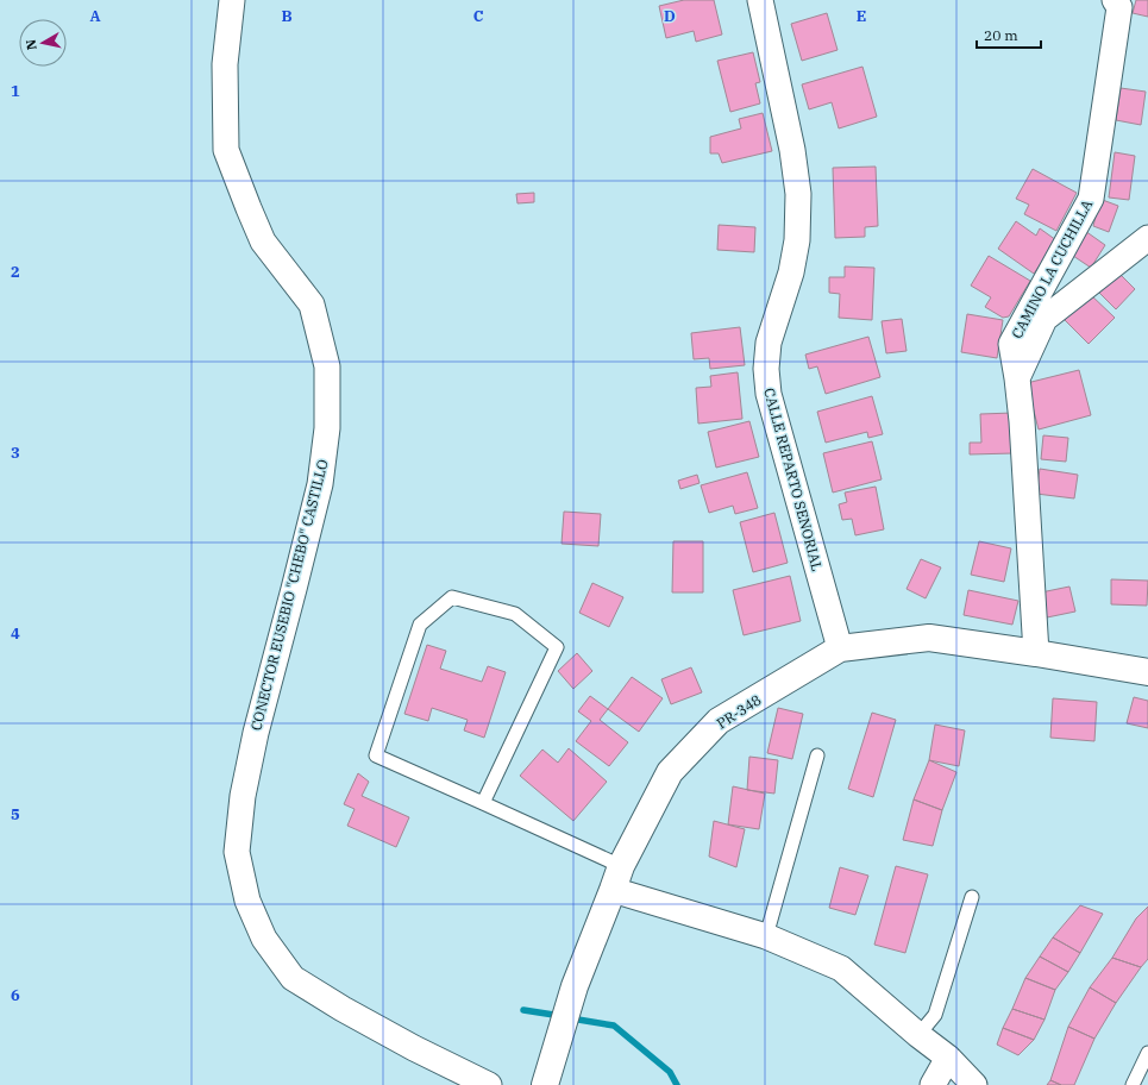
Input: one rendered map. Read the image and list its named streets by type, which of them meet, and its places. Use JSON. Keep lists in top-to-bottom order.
{
  "streets": {
    "street": [
      "CAMINO LA CUCHILLA",
      "CALLE REPARTO SENORIAL",
      "CONECTOR EUSEBIO \"CHEBO\" CASTILLO",
      "PR-348"
    ]
  },
  "crossings": [
    ["CAMINO LA CUCHILLA", "PR-348"],
    ["CALLE REPARTO SENORIAL", "PR-348"]
  ],
  "scale_bar": "20 m",
  "north": "left",
  "grid": {
    "columns": [
      "A",
      "B",
      "C",
      "D",
      "E"
    ],
    "rows": [
      "1",
      "2",
      "3",
      "4",
      "5",
      "6"
    ]
  }
}
